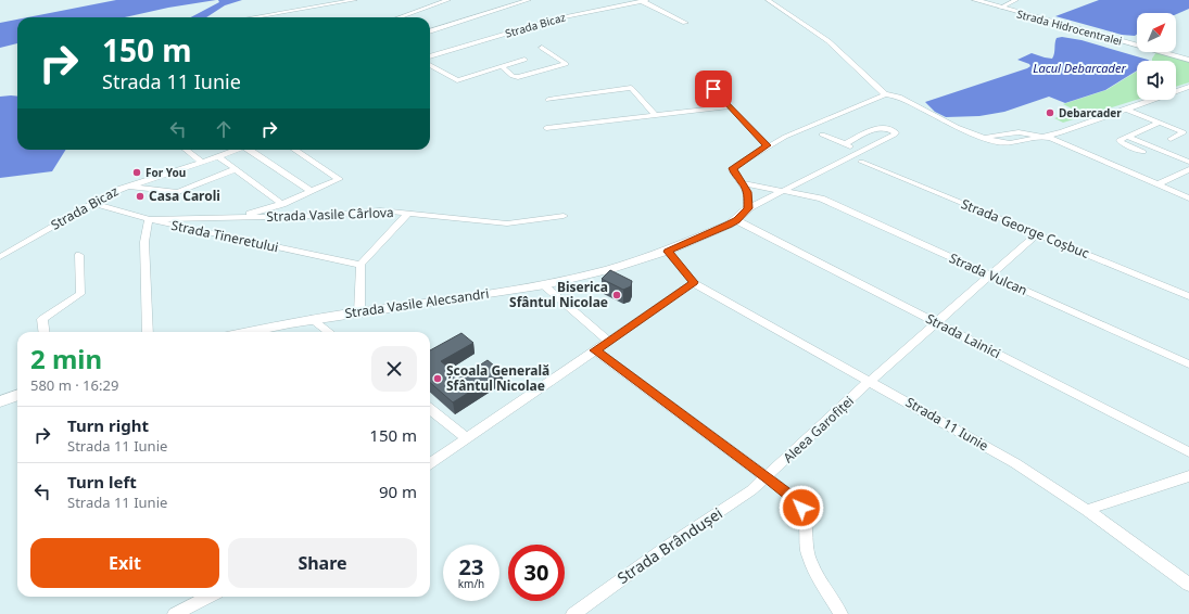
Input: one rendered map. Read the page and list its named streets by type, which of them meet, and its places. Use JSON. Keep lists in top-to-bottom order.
{
  "streets": {
    "street": [
      "Strada Bicaz",
      "Strada Hidrocentralei",
      "Strada Vasile Cârlova",
      "Strada George Coșbuc",
      "Strada Tineretului",
      "Strada Vulcan",
      "Strada Vasile Alecsandri",
      "Strada Lainici",
      "Strada 11 Iunie",
      "Aleea Garofiței",
      "Strada Brândușei"
    ]
  },
  "crossings": [
    ["Strada Bicaz", "Strada Tineretului"],
    ["Strada Vasile Cârlova", "Strada Tineretului"],
    ["Strada George Coșbuc", "Aleea Garofiței"],
    ["Strada Vulcan", "Strada Vasile Alecsandri"],
    ["Strada Vulcan", "Aleea Garofiței"],
    ["Strada Vasile Alecsandri", "Strada Lainici"],
    ["Strada Vasile Alecsandri", "Strada 11 Iunie"],
    ["Strada Lainici", "Aleea Garofiței"],
    ["Strada 11 Iunie", "Aleea Garofiței"],
    ["Aleea Garofiței", "Strada Brândușei"]
  ],
  "water": ["Lacul Debarcader"],
  "places": [
    "Debarcader",
    "For You",
    "Casa Caroli",
    "Biserica Sfântul Nicolae",
    "Școala Generală Sfântul Nicolae"
  ],
  "north": "top right",
  "page": {
    "turn": ["150 m", "Strada 11 Iunie"],
    "heading": ["2 min", "580 m · 16:29"],
    "list": [
      {
        "name": "Turn right",
        "note": "Strada 11 Iunie",
        "value": "150 m"
      },
      {
        "name": "Turn left",
        "note": "Strada 11 Iunie",
        "value": "90 m"
      }
    ],
    "buttons": ["Exit", "Share"],
    "speed": "23 km/h",
    "limit": "30"
  }
}
